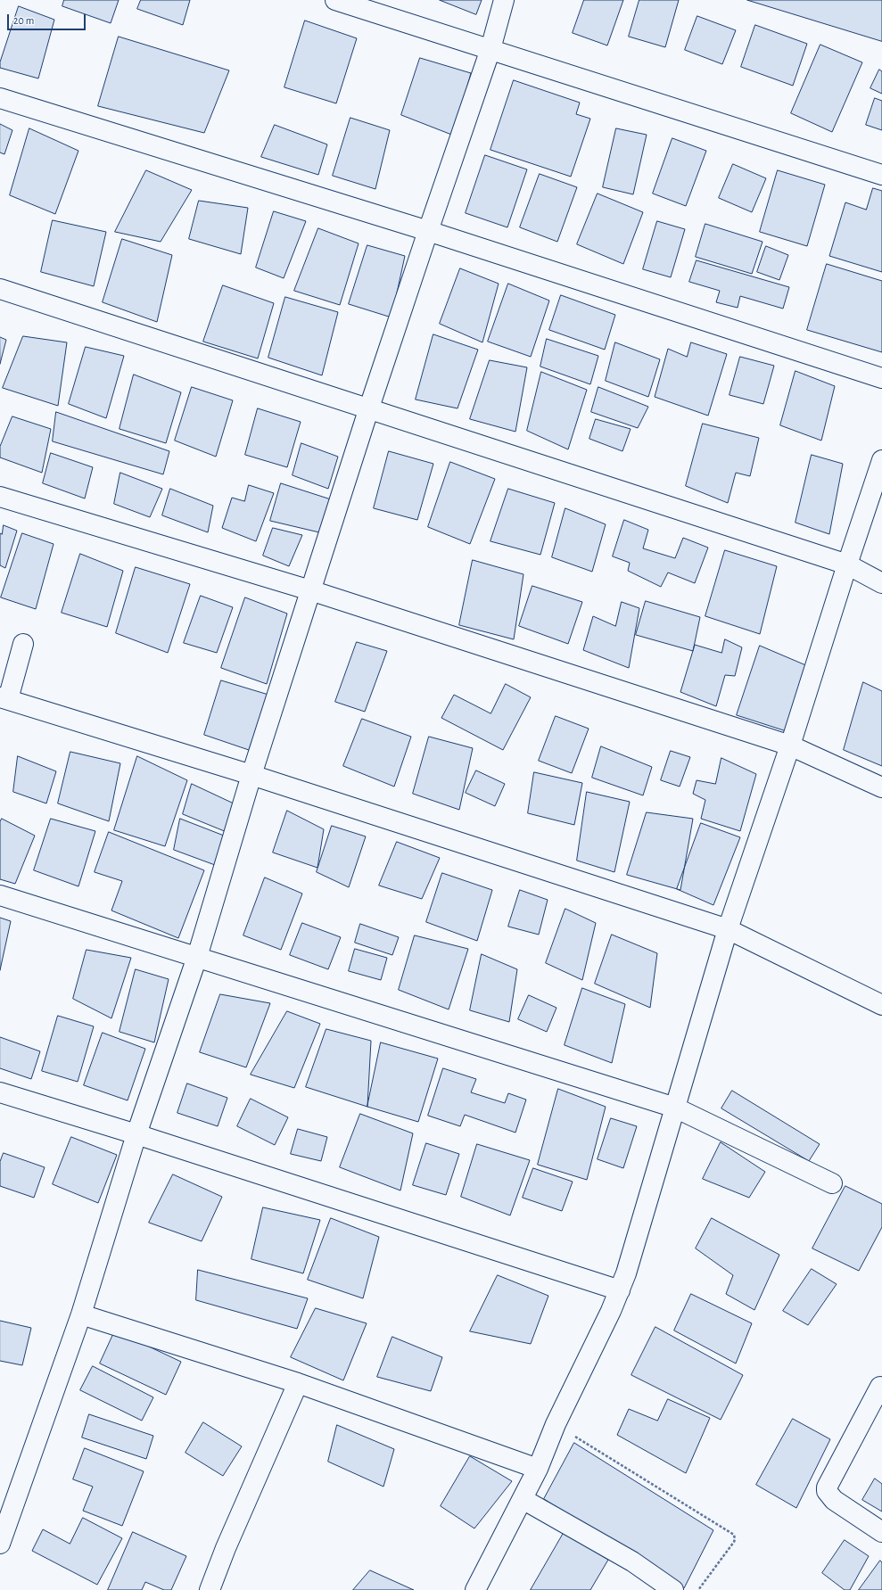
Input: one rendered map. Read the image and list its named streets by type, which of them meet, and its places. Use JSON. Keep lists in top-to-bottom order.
{
  "scale_bar": "20 m"
}
